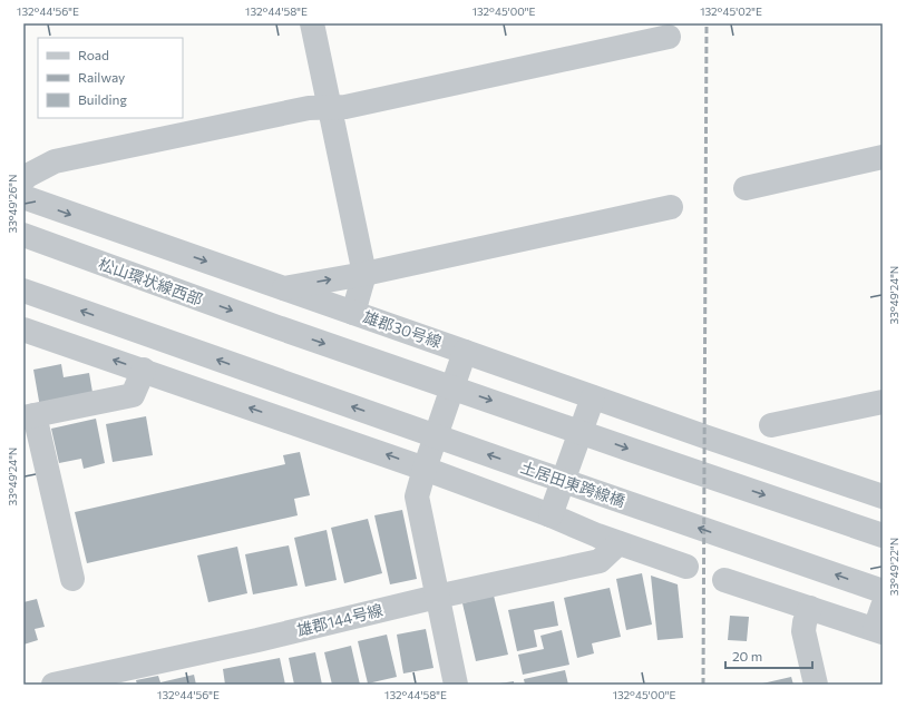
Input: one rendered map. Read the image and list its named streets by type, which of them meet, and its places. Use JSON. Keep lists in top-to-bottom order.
{
  "streets": {
    "street": [
      "松山環状線西部",
      "雄郡30号線",
      "土居田東跨線橋",
      "雄郡144号線"
    ]
  },
  "legend": ["Road", "Railway", "Building"],
  "scale_bar": "20 m",
  "coordinates": [
    "132°44'56\"E",
    "132°44'58\"E",
    "132°45'00\"E",
    "132°45'02\"E",
    "33°49'26\"N",
    "33°49'24\"N",
    "33°49'22\"N"
  ]
}
